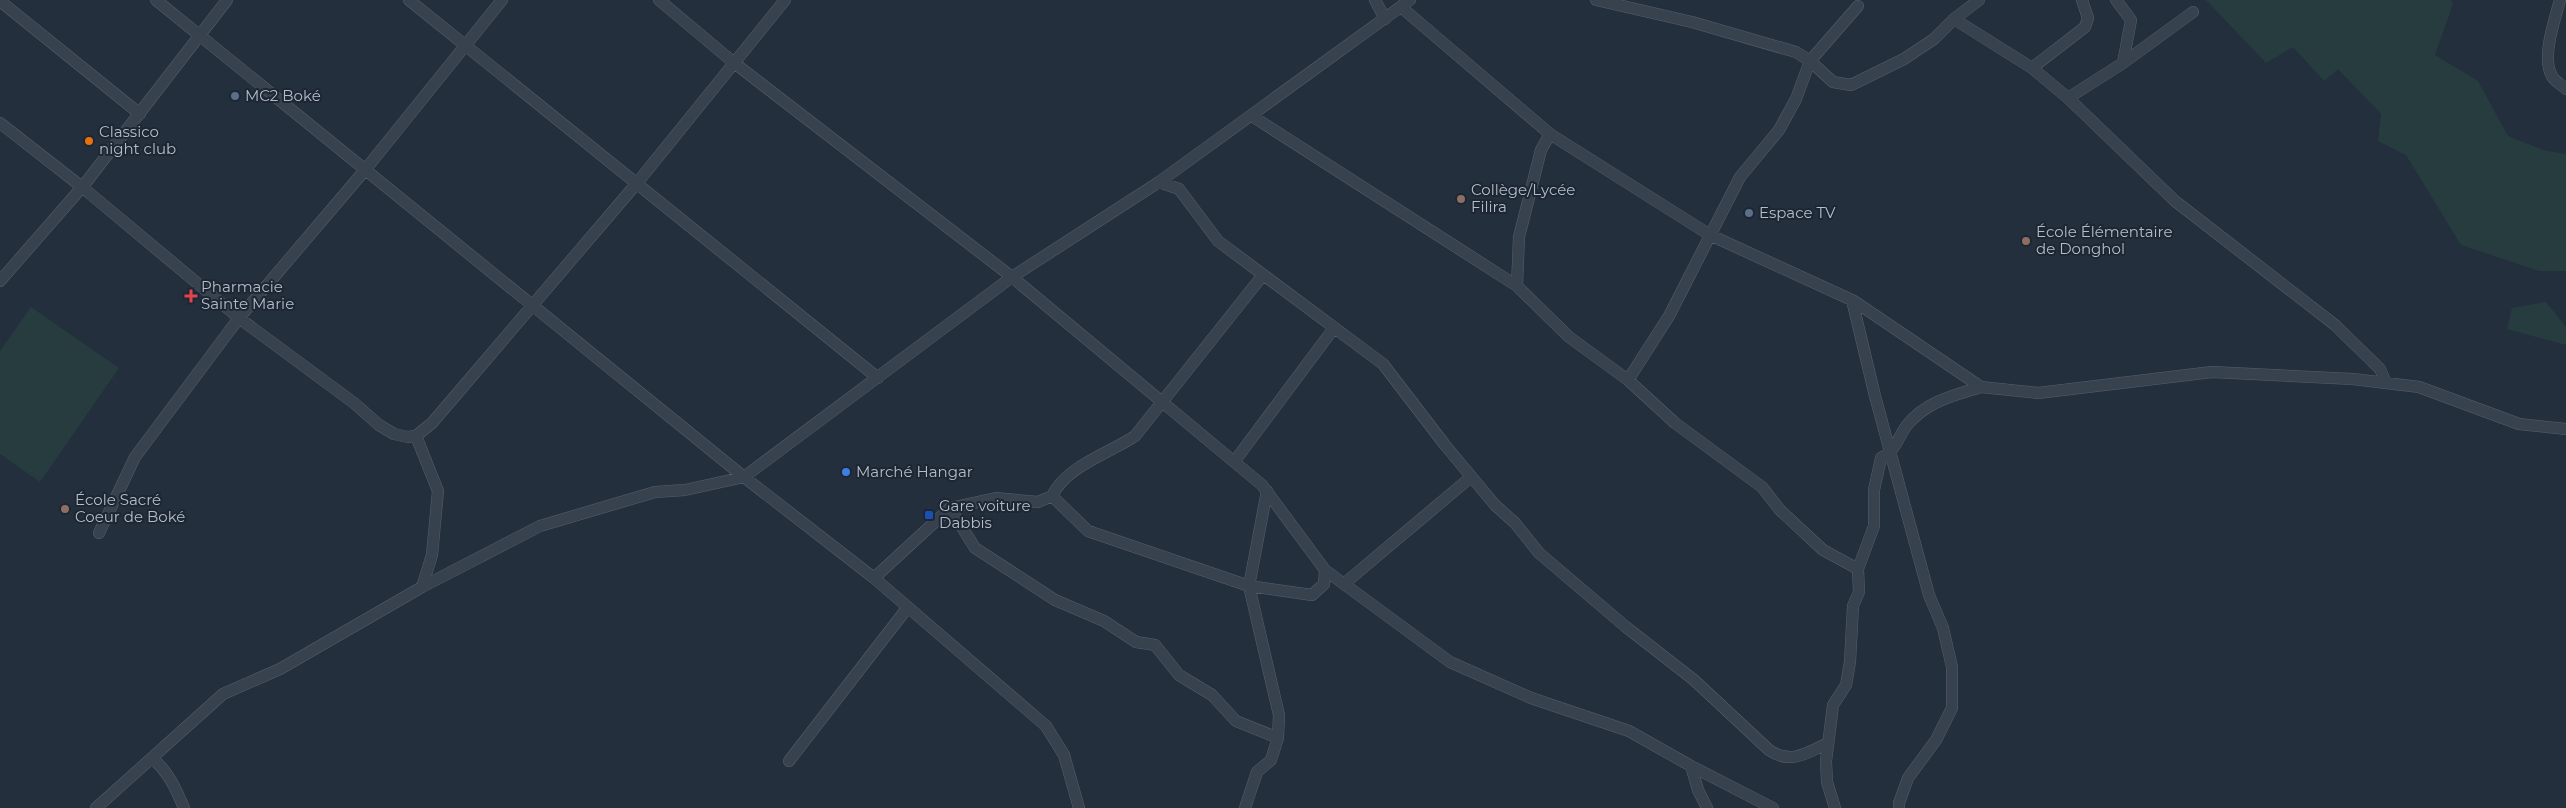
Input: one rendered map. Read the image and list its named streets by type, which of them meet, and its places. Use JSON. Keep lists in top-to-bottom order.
{
  "places": {
    "other": [
      "MC2 Boké",
      "Classico night club",
      "Collège/Lycée Filira",
      "Espace TV",
      "École Élémentaire de Donghol",
      "Marché Hangar",
      "École Sacré Coeur de Boké"
    ],
    "health": ["Pharmacie Sainte Marie"],
    "transit": ["Gare voiture Dabbis"]
  }
}
